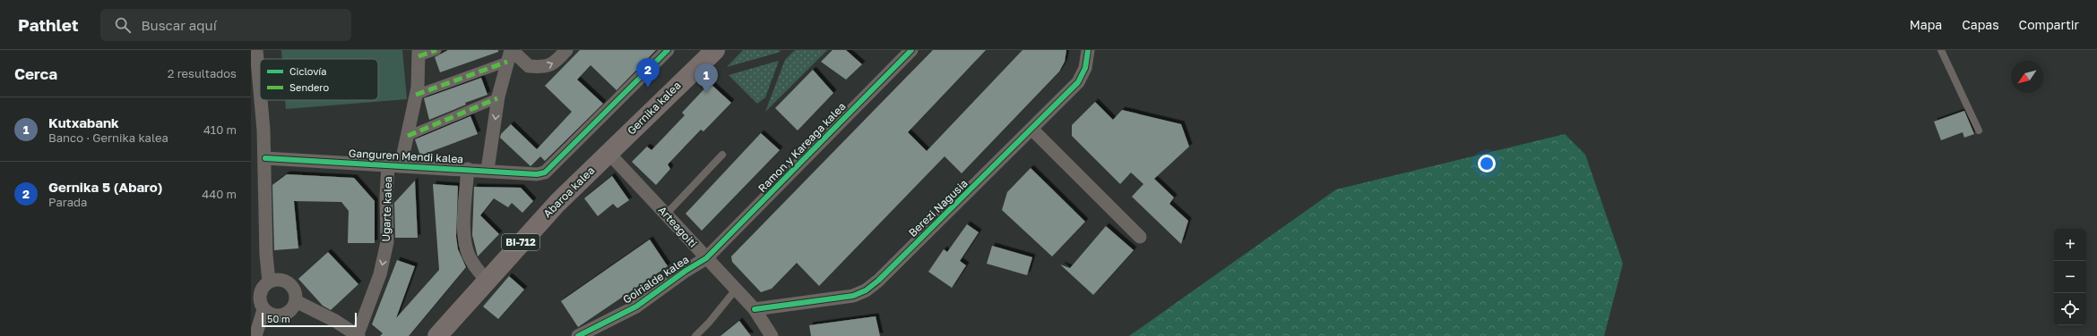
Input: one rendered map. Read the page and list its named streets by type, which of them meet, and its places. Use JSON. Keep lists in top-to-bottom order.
{
  "streets": {
    "main road": ["Gernika kalea", "Abaroa kalea", "BI-712"],
    "street": [
      "Ramon y Kareaga kalea",
      "Ganguren Mendi kalea",
      "Berezi Nagusia",
      "Ugarte kalea",
      "Arteagoiti",
      "Goirialde kalea"
    ]
  },
  "crossings": [
    ["Gernika kalea", "Abaroa kalea"],
    ["Gernika kalea", "Arteagoiti"],
    ["Ramon y Kareaga kalea", "Arteagoiti"],
    ["Ramon y Kareaga kalea", "Goirialde kalea"],
    ["Ganguren Mendi kalea", "Ugarte kalea"],
    ["Abaroa kalea", "Arteagoiti"],
    ["Berezi Nagusia", "Arteagoiti"],
    ["Arteagoiti", "Goirialde kalea"]
  ],
  "legend": ["Ciclovía", "Sendero"],
  "scale_bar": "50 m",
  "north": "bottom left",
  "page": {
    "header": "Pathlet",
    "search": "Buscar aquí",
    "nav": ["Mapa", "Capas", "Compartir"],
    "heading": ["Cerca", "2 resultados"],
    "pins": ["2", "1"],
    "list": [
      {
        "mark": "1",
        "name": "Kutxabank",
        "note": "Banco · Gernika kalea",
        "value": "410 m"
      },
      {
        "mark": "2",
        "name": "Gernika 5 (Abaro)",
        "note": "Parada",
        "value": "440 m"
      }
    ],
    "map_buttons": ["+", "−"],
    "scale": "50 m"
  }
}
